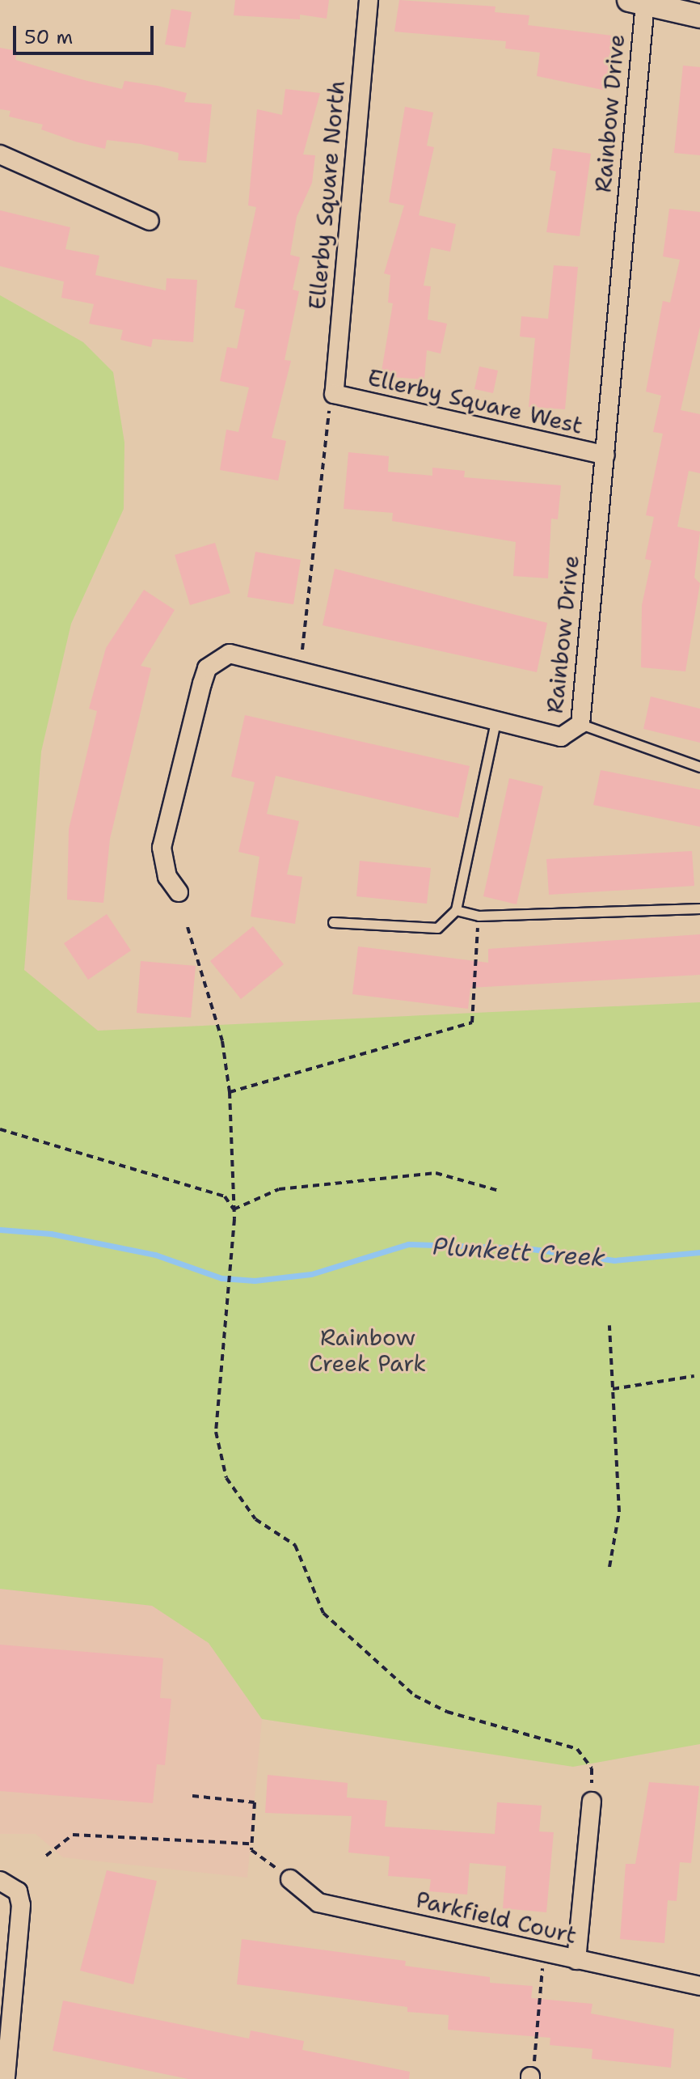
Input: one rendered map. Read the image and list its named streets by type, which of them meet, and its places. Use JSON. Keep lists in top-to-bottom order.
{
  "streets": {
    "street": [
      "Rainbow Drive",
      "Ellerby Square North",
      "Ellerby Square West",
      "Parkfield Court"
    ]
  },
  "crossings": [
    ["Rainbow Drive", "Ellerby Square West"],
    ["Ellerby Square North", "Ellerby Square West"]
  ],
  "water": ["Plunkett Creek"],
  "parks": ["Rainbow Creek Park"],
  "scale_bar": "50 m"
}
